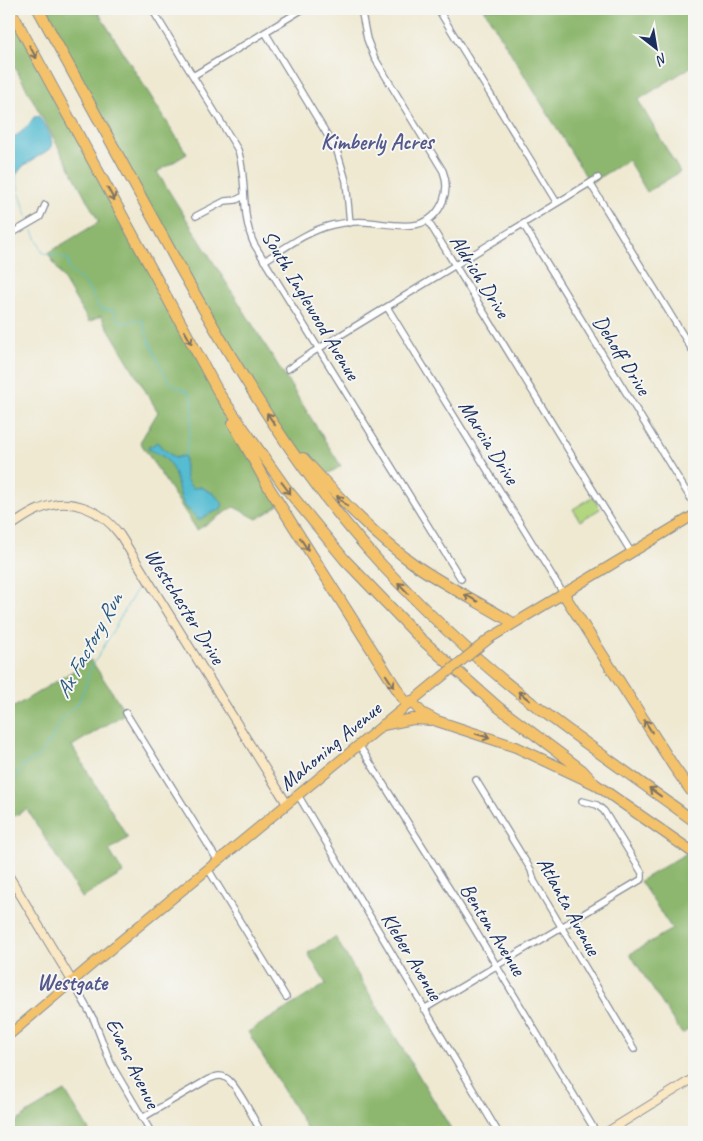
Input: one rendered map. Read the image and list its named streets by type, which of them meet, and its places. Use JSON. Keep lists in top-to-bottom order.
{
  "streets": {
    "main road": ["Mahoning Avenue"],
    "street": [
      "Aldrich Drive",
      "South Inglewood Avenue",
      "Dehoff Drive",
      "Marcia Drive",
      "Westchester Drive",
      "Atlanta Avenue",
      "Benton Avenue",
      "Kleber Avenue",
      "Evans Avenue"
    ]
  },
  "crossings": [
    ["Aldrich Drive", "Mahoning Avenue"],
    ["Marcia Drive", "Mahoning Avenue"],
    ["Westchester Drive", "Mahoning Avenue"],
    ["Mahoning Avenue", "Benton Avenue"],
    ["Mahoning Avenue", "Kleber Avenue"],
    ["Mahoning Avenue", "Evans Avenue"]
  ],
  "districts": ["Kimberly Acres", "Westgate"],
  "water": ["Ax Factory Run"],
  "north": "bottom right"
}
